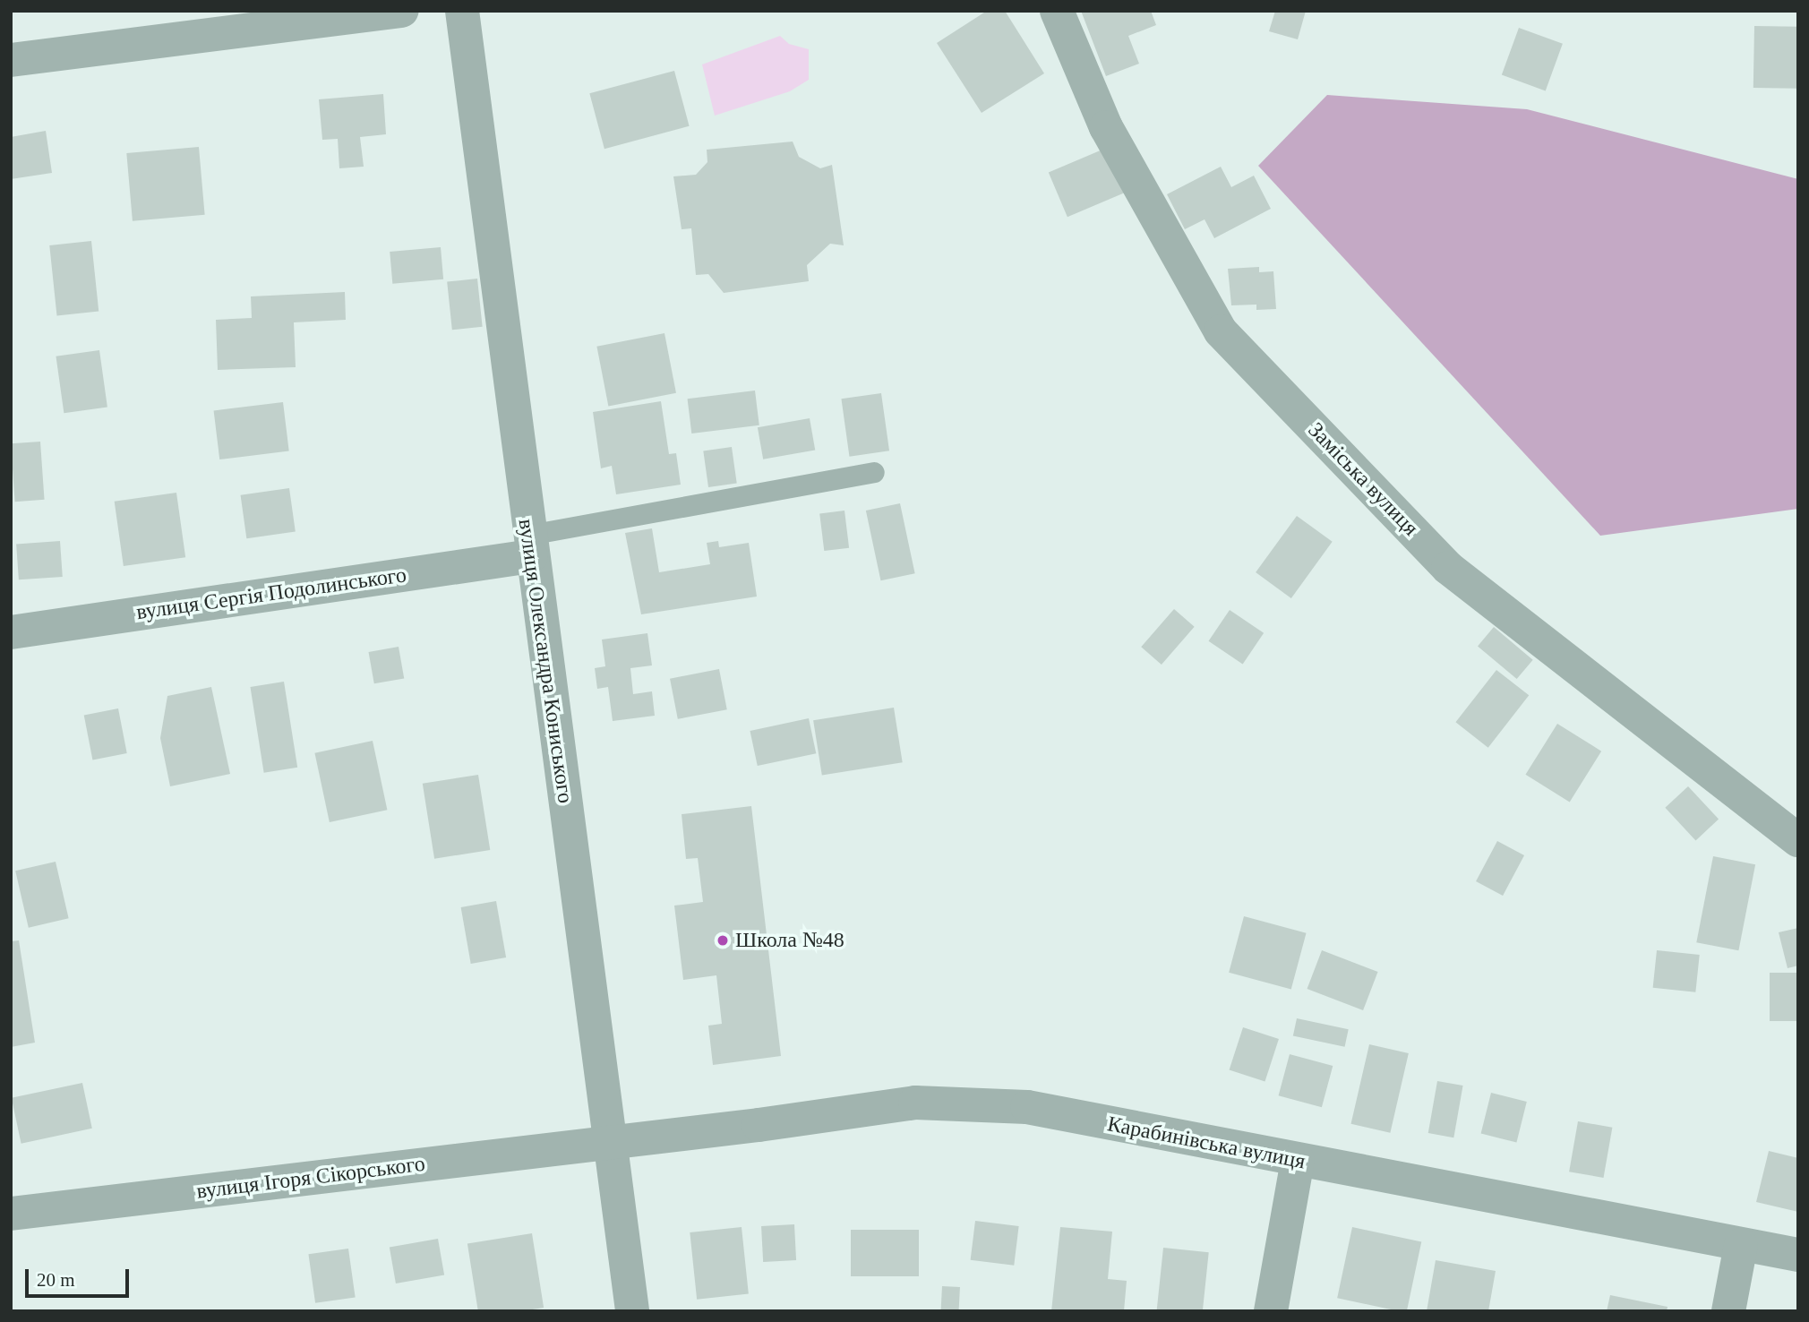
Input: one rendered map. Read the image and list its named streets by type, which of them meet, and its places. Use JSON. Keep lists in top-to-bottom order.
{
  "streets": {
    "street": [
      "Заміська вулиця",
      "вулиця Сергія Подолинського",
      "вулиця Олександра Кониського",
      "Карабинівська вулиця",
      "вулиця Ігоря Сікорського"
    ]
  },
  "crossings": [
    ["вулиця Сергія Подолинського", "вулиця Олександра Кониського"],
    ["вулиця Олександра Кониського", "Карабинівська вулиця"],
    ["вулиця Олександра Кониського", "вулиця Ігоря Сікорського"],
    ["Карабинівська вулиця", "вулиця Ігоря Сікорського"]
  ],
  "places": ["Школа №48"],
  "scale_bar": "20 m"
}
